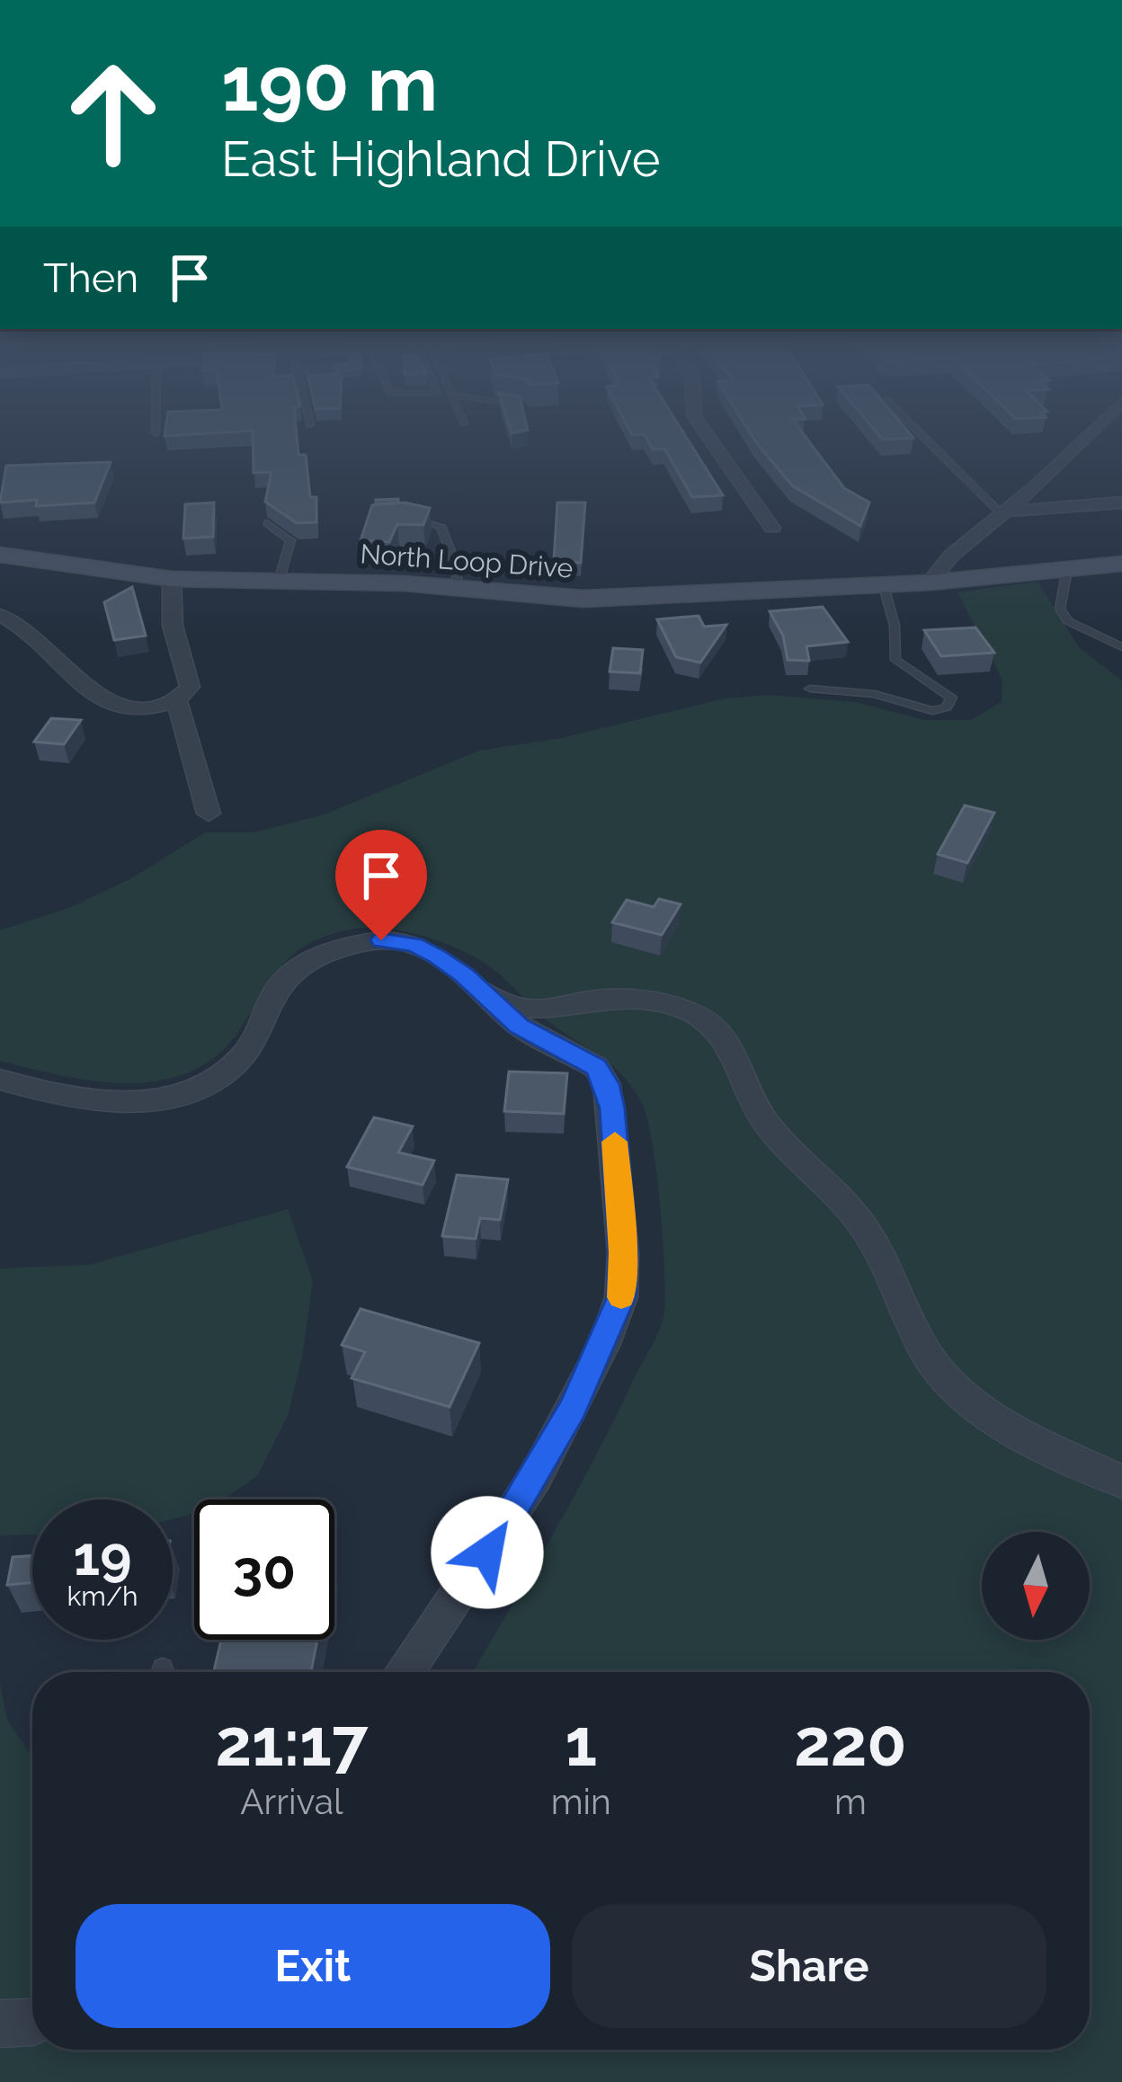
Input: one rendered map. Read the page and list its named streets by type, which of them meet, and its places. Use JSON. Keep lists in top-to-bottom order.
{
  "streets": {
    "street": ["North Loop Drive"]
  },
  "north": "bottom",
  "page": {
    "turn": ["190 m", "East Highland Drive"],
    "then": "Then",
    "speed": "19 km/h",
    "limit": "30",
    "eta": [
      "21:17",
      "Arrival",
      "1",
      "min",
      "220",
      "m"
    ],
    "buttons": ["Exit", "Share"]
  }
}
